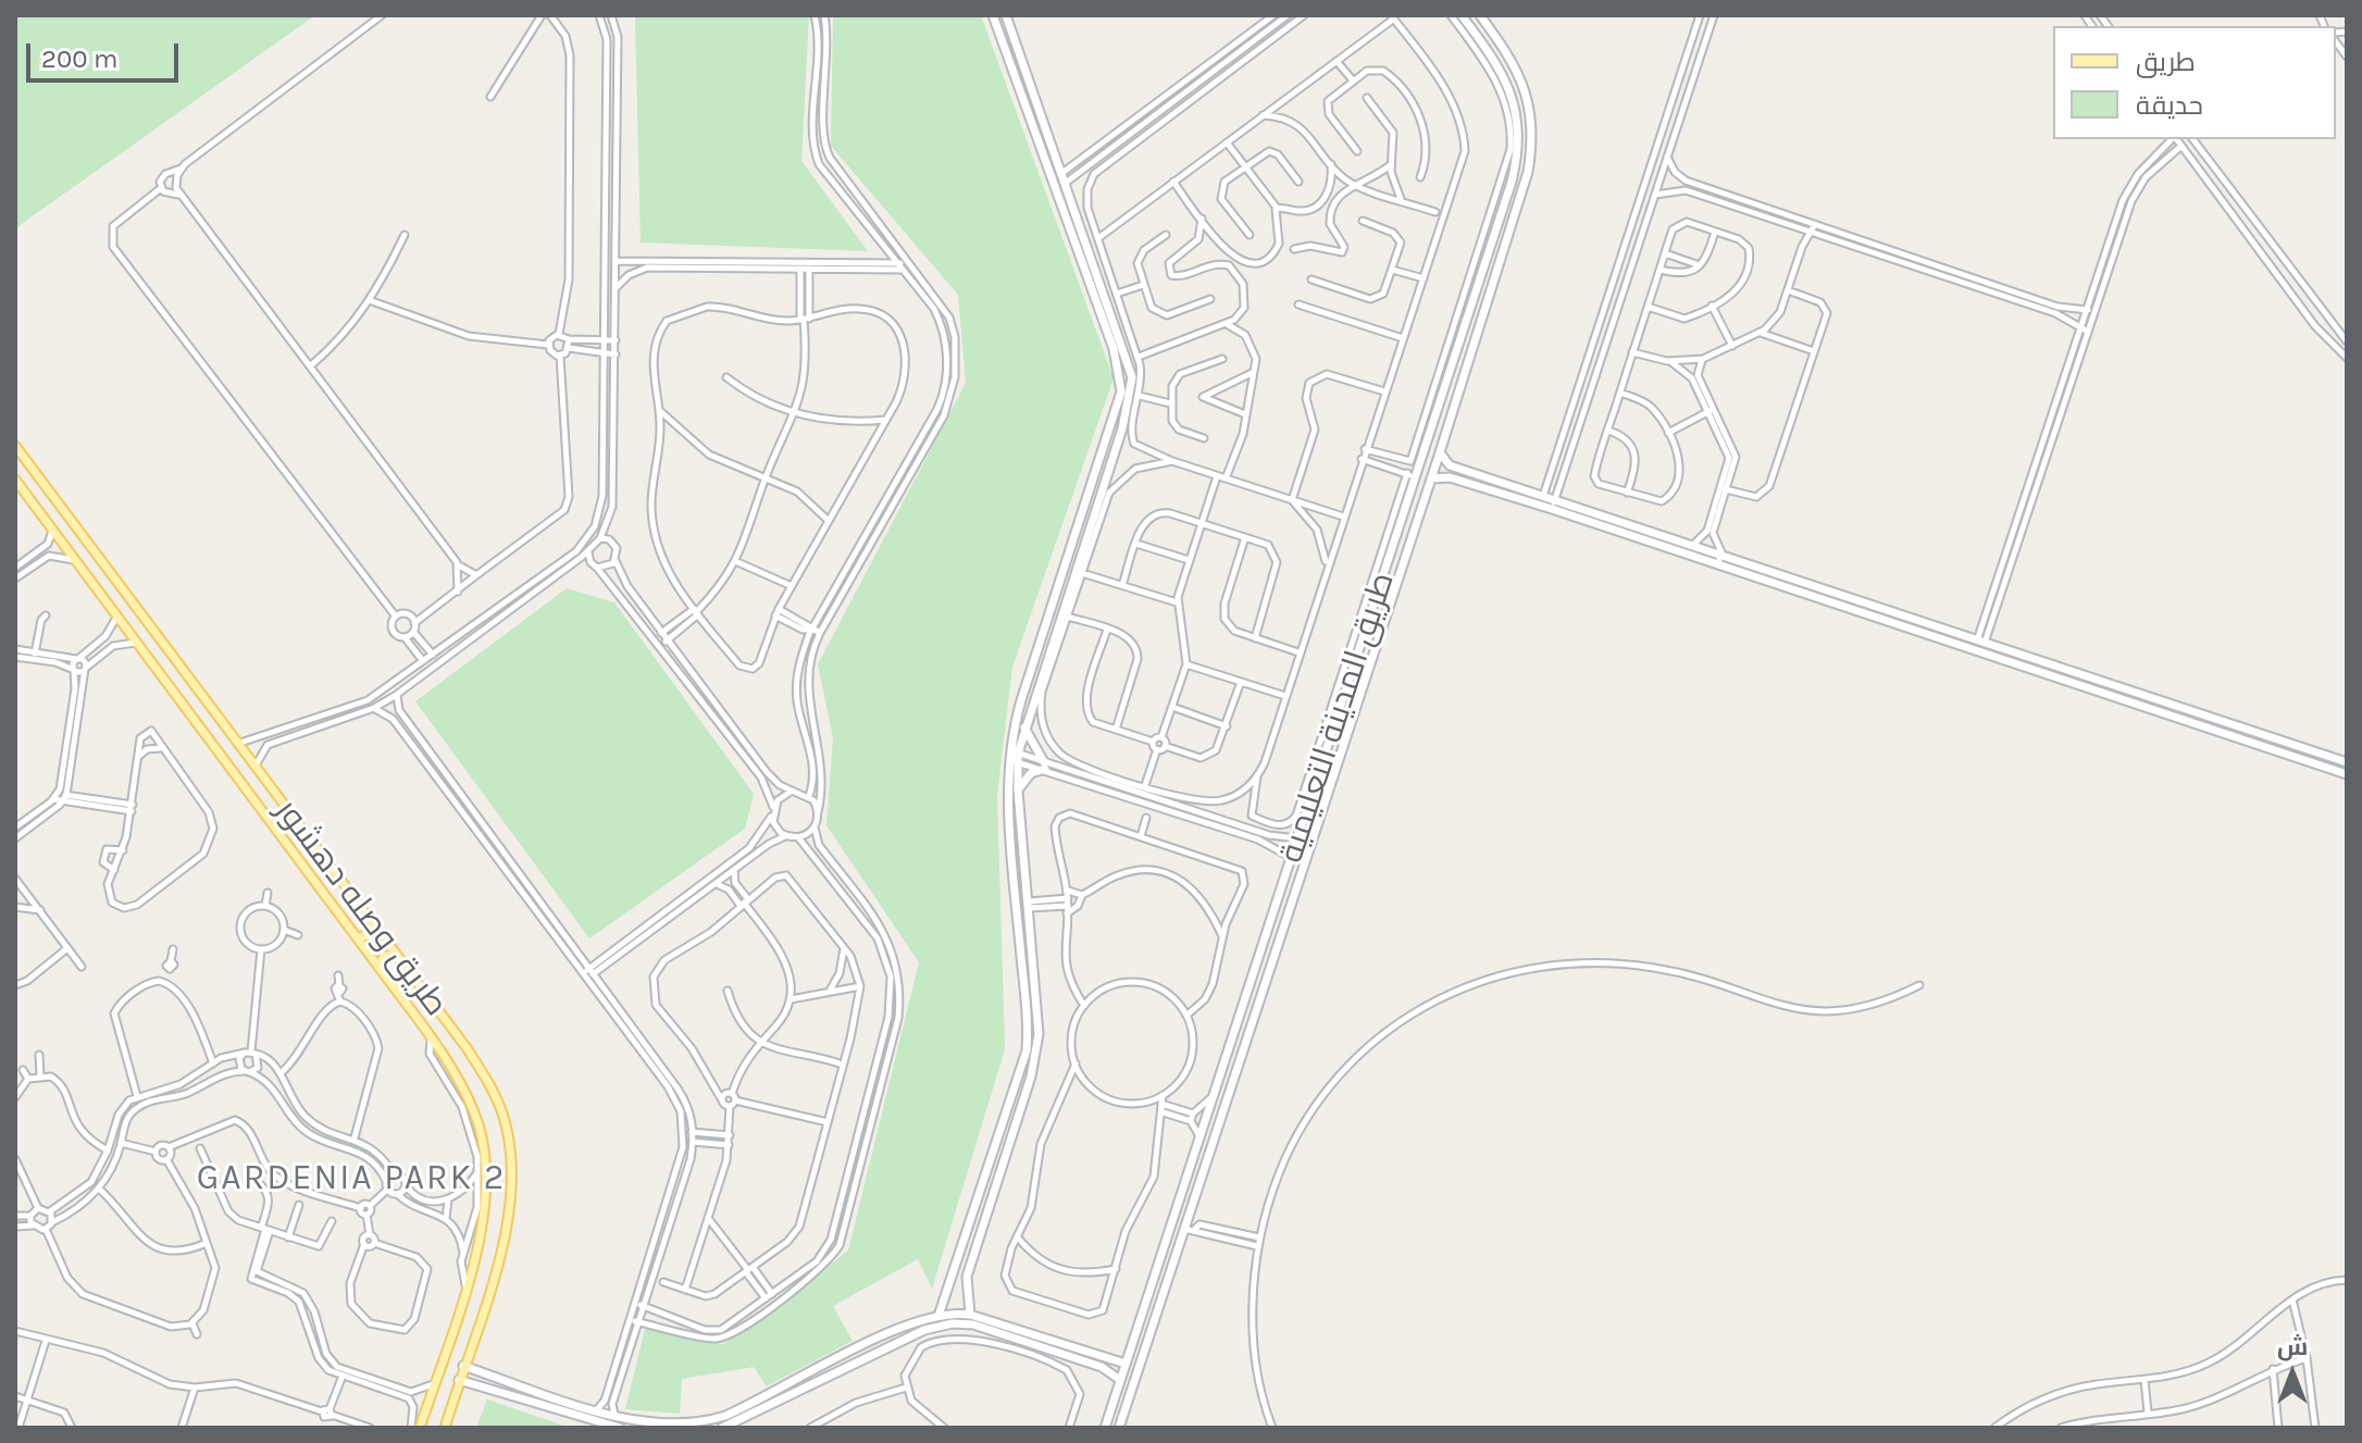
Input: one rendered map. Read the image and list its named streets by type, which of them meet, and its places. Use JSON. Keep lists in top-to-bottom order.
{
  "streets": {
    "main road": ["طريق وصله دهشور"],
    "street": ["طريق المدينة التعليمية"]
  },
  "districts": ["GARDENIA PARK 2"],
  "legend": ["طريق", "حديقة"],
  "scale_bar": "200 m",
  "north": "top"
}
